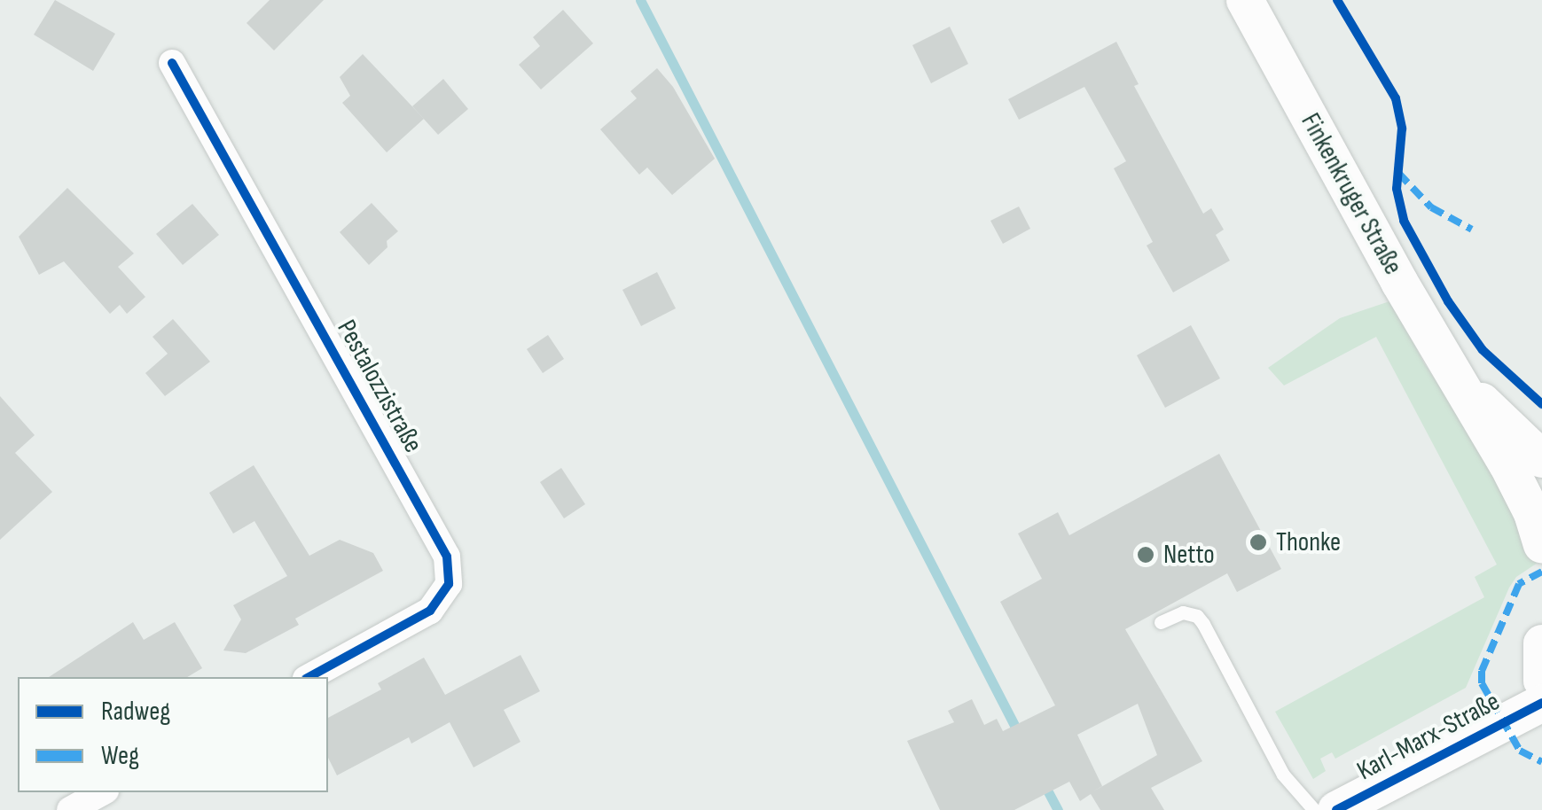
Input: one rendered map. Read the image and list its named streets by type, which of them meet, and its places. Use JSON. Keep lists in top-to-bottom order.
{
  "streets": {
    "main road": ["Finkenkruger Straße", "Karl-Marx-Straße"],
    "street": ["Pestalozzistraße"]
  },
  "places": ["Thonke", "Netto"],
  "legend": ["Radweg", "Weg"]
}
